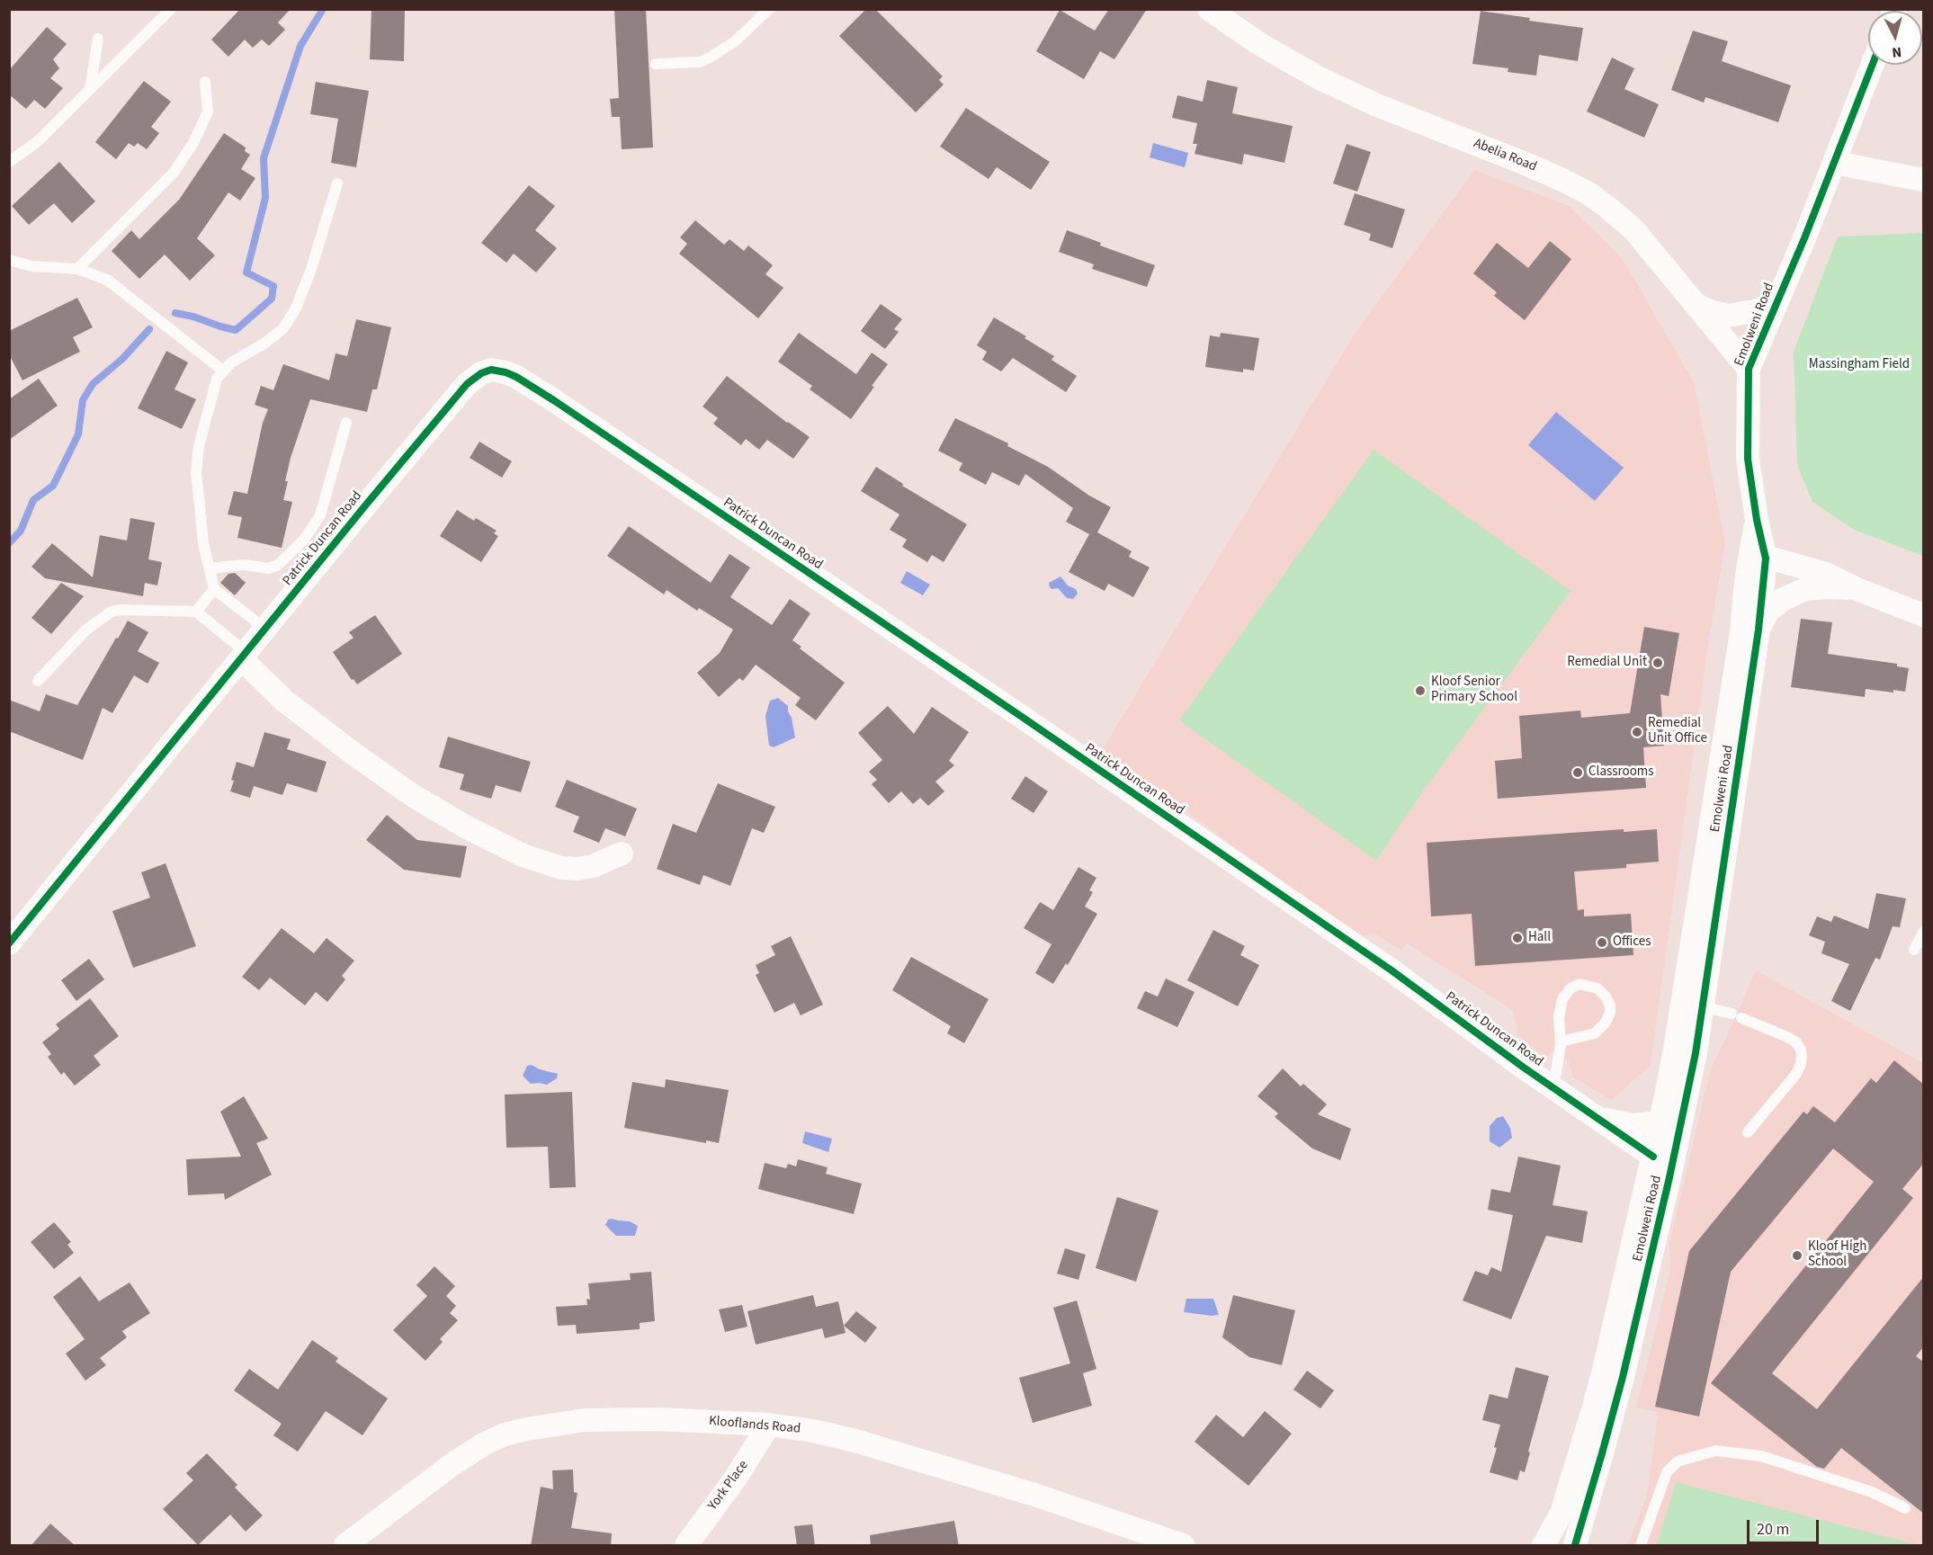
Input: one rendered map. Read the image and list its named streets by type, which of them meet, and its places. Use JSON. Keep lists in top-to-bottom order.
{
  "streets": {
    "street": [
      "Abelia Road",
      "Emolweni Road",
      "Patrick Duncan Road",
      "Klooflands Road",
      "York Place"
    ]
  },
  "crossings": [
    ["Abelia Road", "Emolweni Road"],
    ["Emolweni Road", "Patrick Duncan Road"],
    ["Klooflands Road", "York Place"]
  ],
  "parks": ["Massingham Field"],
  "places": [
    "Remedial Unit",
    "Kloof Senior Primary School",
    "Remedial Unit Office",
    "Classrooms",
    "Hall",
    "Offices",
    "Kloof High School"
  ],
  "scale_bar": "20 m",
  "north": "bottom"
}
